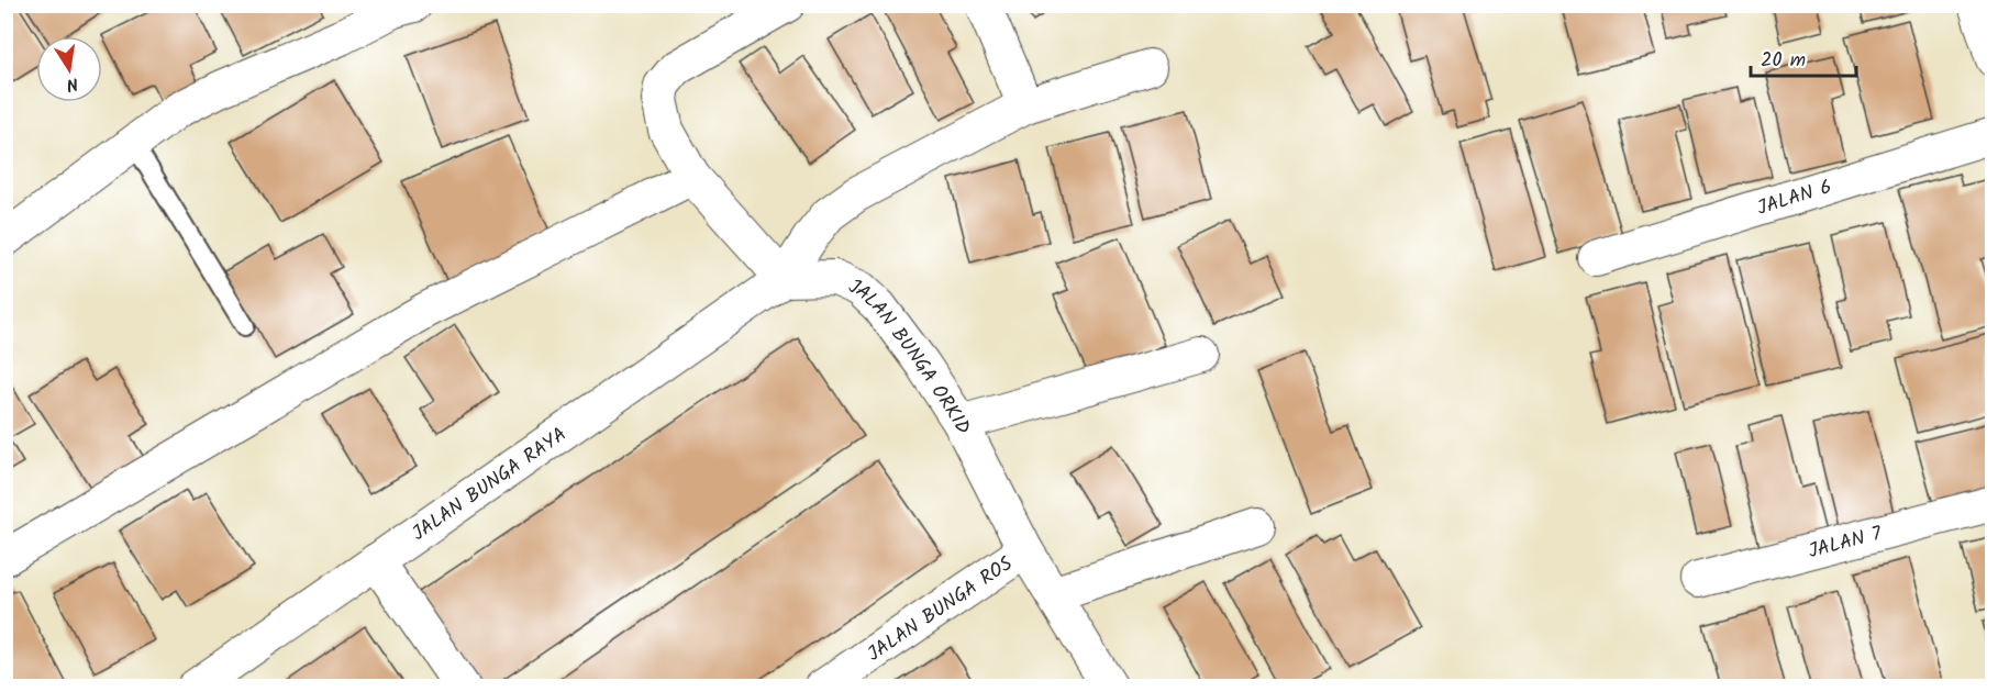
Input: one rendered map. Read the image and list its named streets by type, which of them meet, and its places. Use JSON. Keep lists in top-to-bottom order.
{
  "streets": {
    "street": [
      "JALAN 6",
      "JALAN BUNGA ORKID",
      "JALAN BUNGA RAYA",
      "JALAN 7",
      "JALAN BUNGA ROS"
    ]
  },
  "crossings": [
    ["JALAN BUNGA ORKID", "JALAN BUNGA RAYA"],
    ["JALAN BUNGA ORKID", "JALAN BUNGA ROS"]
  ],
  "scale_bar": "20 m",
  "north": "bottom"
}
